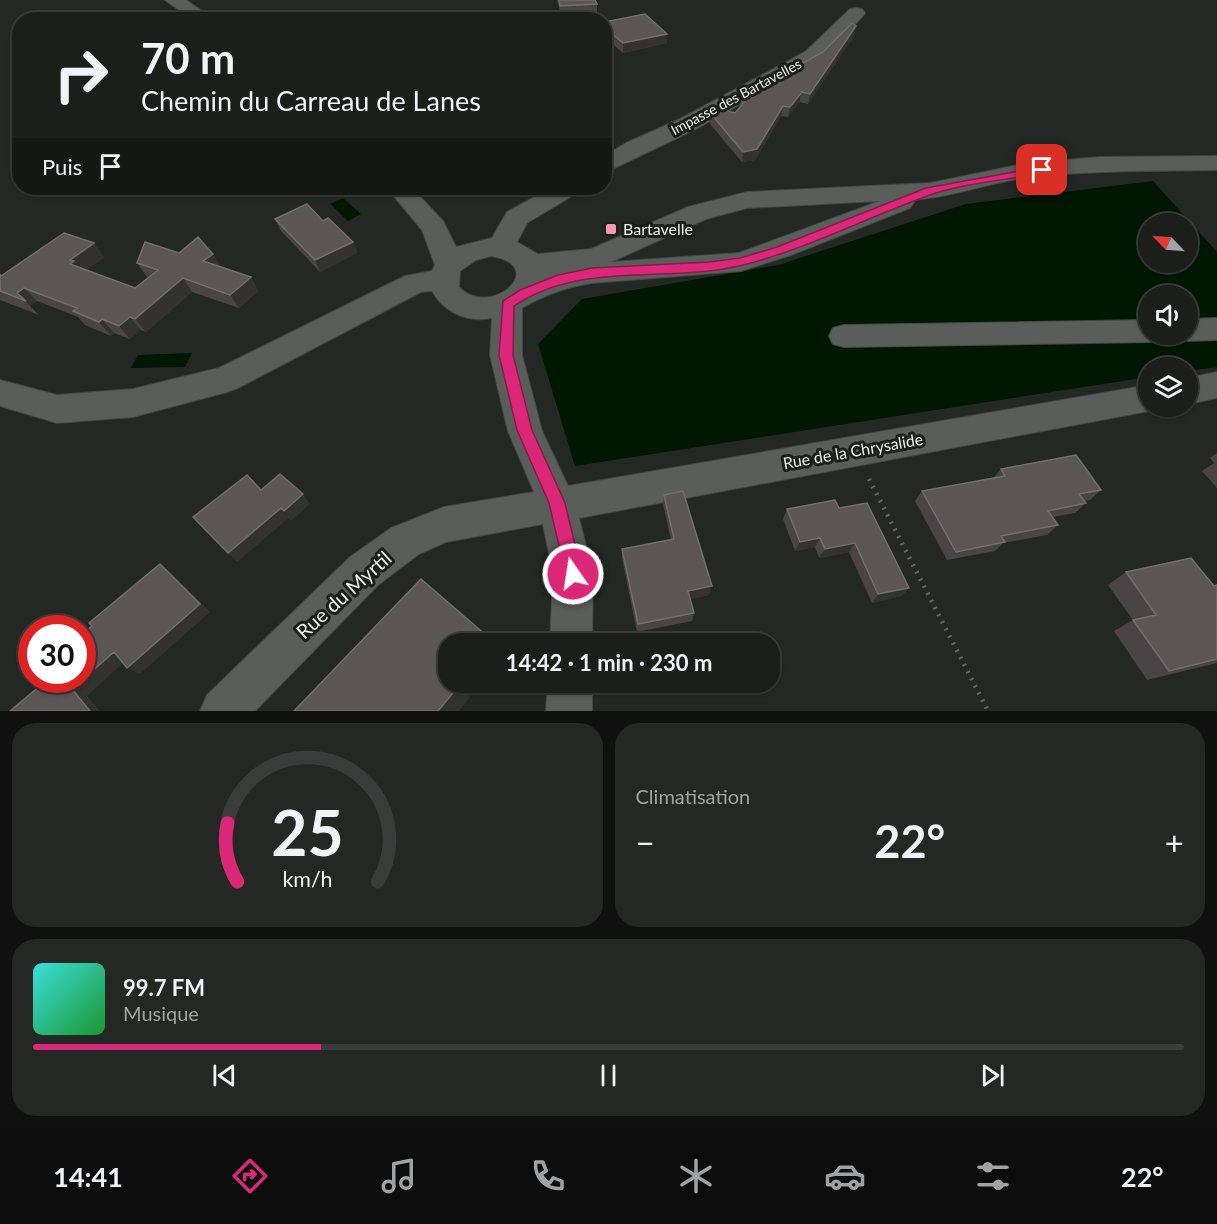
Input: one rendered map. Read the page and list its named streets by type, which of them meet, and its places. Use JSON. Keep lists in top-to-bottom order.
{
  "streets": {
    "street": ["Impasse des Bartavelles", "Rue de la Chrysalide", "Rue du Myrtil"]
  },
  "crossings": [
    ["Rue de la Chrysalide", "Rue du Myrtil"]
  ],
  "places": {
    "transit": ["Bartavelle"]
  },
  "north": "top left",
  "page": {
    "turn": ["70 m", "Chemin du Carreau de Lanes"],
    "then": "Puis",
    "limit": "30",
    "trip": "14:42 · 1 min · 230 m",
    "tile": "Climatisation",
    "heat": ["−", "22°", "+"],
    "song": ["99.7 FM", "Musique"],
    "tabs": ["14:41", "22°"],
    "gauge": ["25", "km/h"]
  }
}
